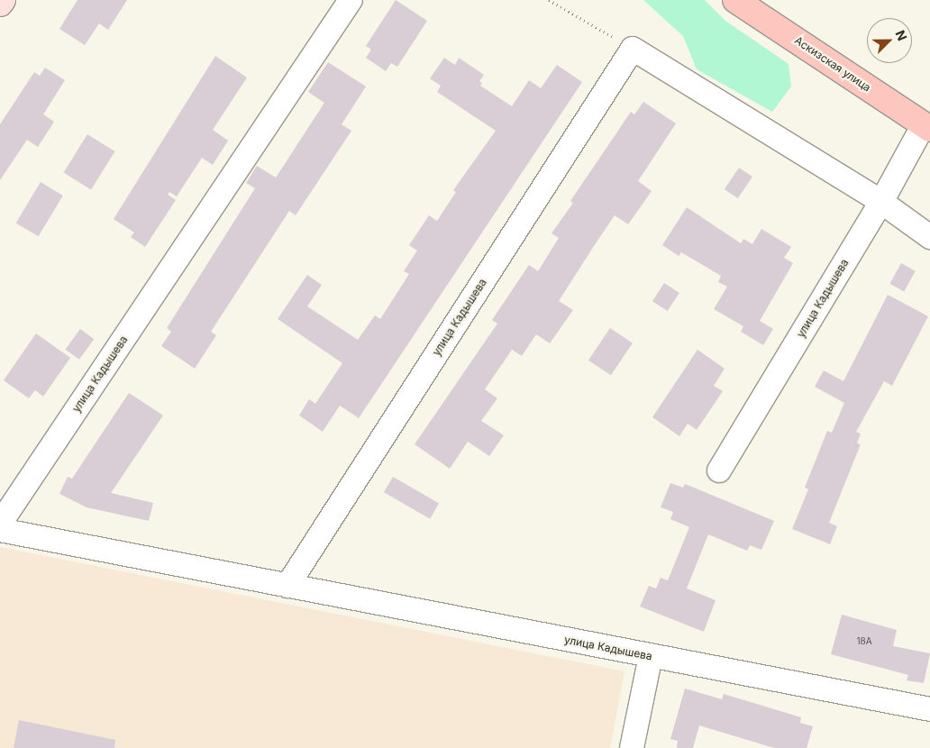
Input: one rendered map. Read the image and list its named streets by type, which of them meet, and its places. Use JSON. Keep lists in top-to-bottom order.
{
  "streets": {
    "main road": ["Аскизская улица"],
    "street": ["улица Кадышева"]
  },
  "crossings": [
    ["Аскизская улица", "улица Кадышева"]
  ],
  "house_numbers": ["18А"],
  "north": "top right"
}
